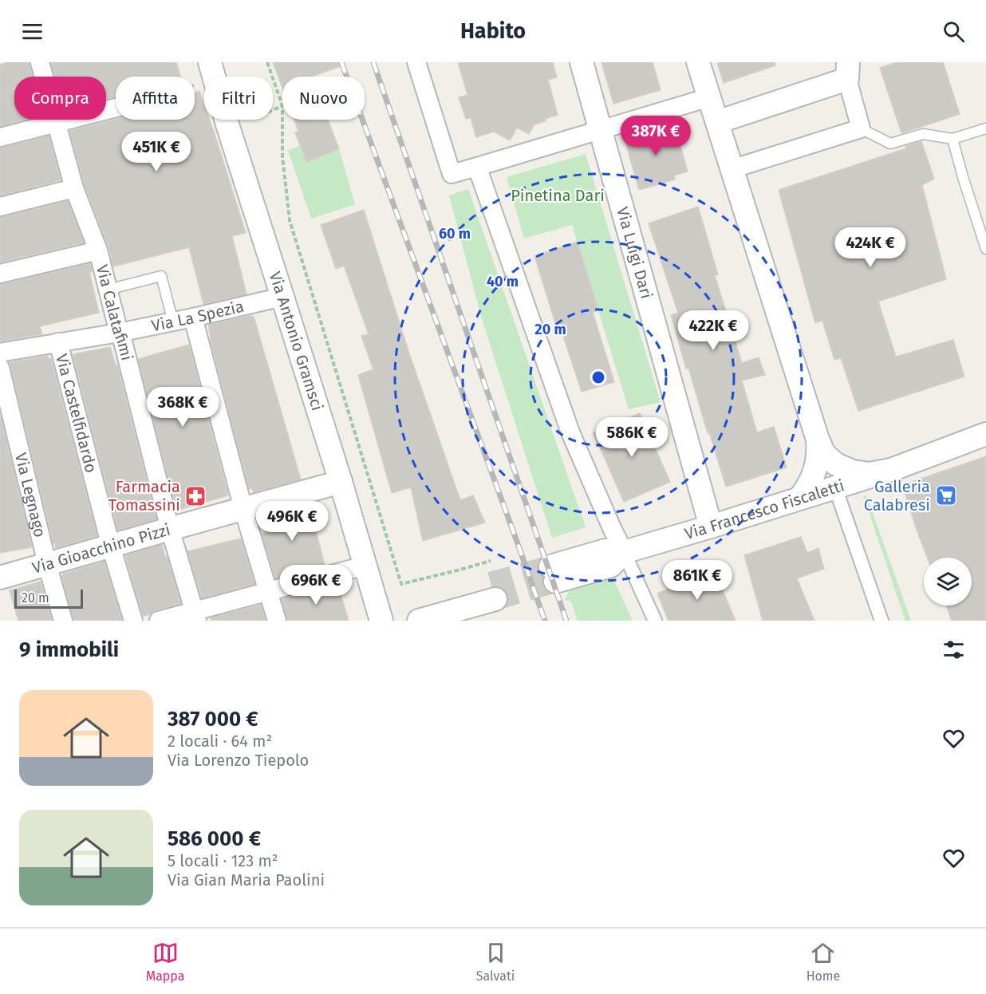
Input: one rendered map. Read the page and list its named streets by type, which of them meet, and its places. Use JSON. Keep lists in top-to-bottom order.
{
  "streets": {
    "street": [
      "Via Luigi Dari",
      "Via Calatafimi",
      "Via La Spezia",
      "Via Antonio Gramsci",
      "Via Castelfidardo",
      "Via Legnago",
      "Via Francesco Fiscaletti",
      "Via Gioacchino Pizzi"
    ]
  },
  "crossings": [
    ["Via Luigi Dari", "Via Francesco Fiscaletti"],
    ["Via Calatafimi", "Via La Spezia"],
    ["Via Calatafimi", "Via Gioacchino Pizzi"],
    ["Via La Spezia", "Via Antonio Gramsci"],
    ["Via La Spezia", "Via Castelfidardo"],
    ["Via Antonio Gramsci", "Via Gioacchino Pizzi"],
    ["Via Castelfidardo", "Via Gioacchino Pizzi"],
    ["Via Legnago", "Via Gioacchino Pizzi"]
  ],
  "parks": ["Pinetina Dari"],
  "places": {
    "supermarket": ["Galleria Calabresi"],
    "pharmacy": ["Farmacia Tomassini"]
  },
  "scale_bar": "20 m",
  "page": {
    "header": "Habito",
    "chip": [
      "Compra",
      "Affitta",
      "Filtri",
      "Nuovo"
    ],
    "price": [
      "387K €",
      "451K €",
      "424K €",
      "422K €",
      "368K €",
      "586K €",
      "496K €",
      "861K €",
      "696K €"
    ],
    "scale": "20 m",
    "heading": "9 immobili",
    "list": [
      {
        "name": "387 000 €",
        "note": "2 locali · 64 m² · Via Lorenzo Tiepolo"
      },
      {
        "name": "586 000 €",
        "note": "5 locali · 123 m² · Via Gian Maria Paolini"
      }
    ],
    "tabs": ["Mappa", "Salvati", "Home"]
  },
  "rings": ["60 m", "40 m", "20 m"]
}
